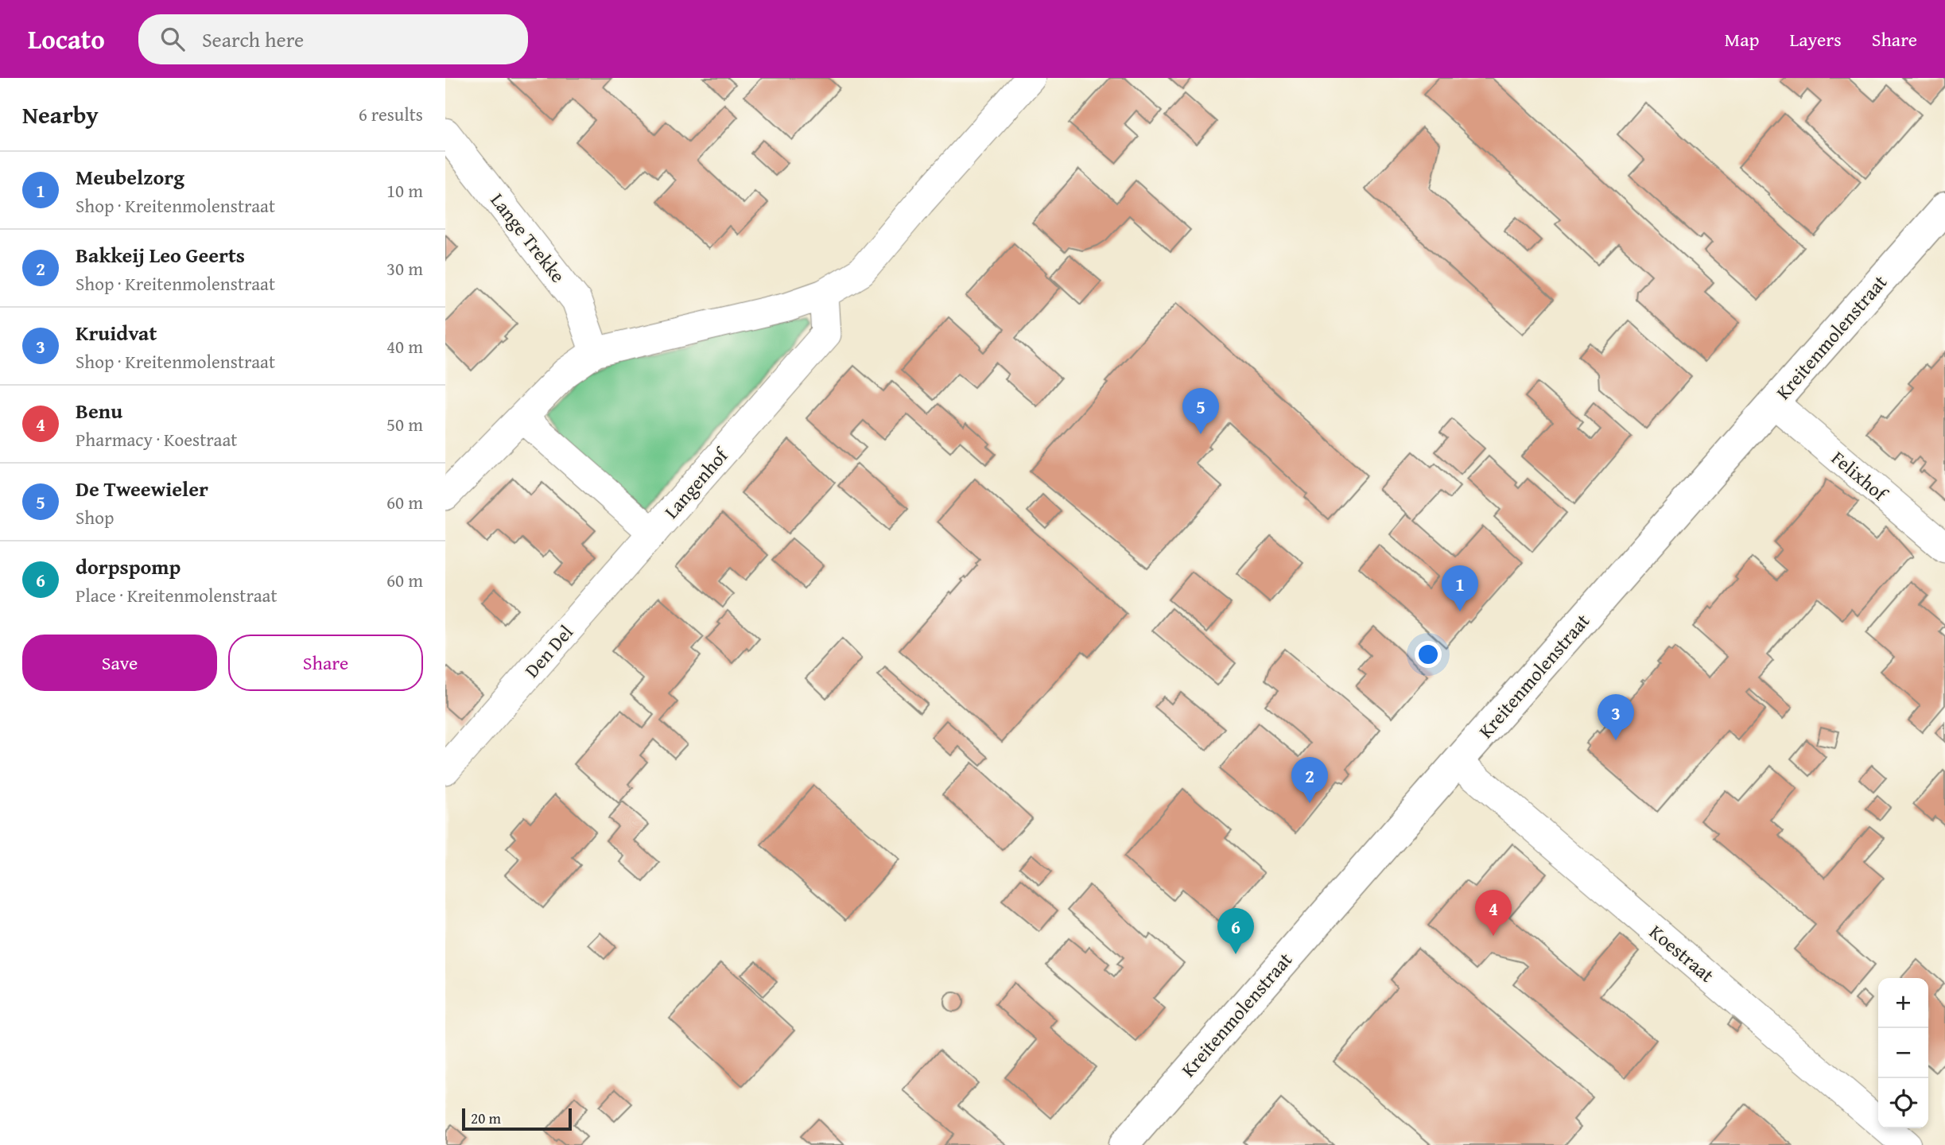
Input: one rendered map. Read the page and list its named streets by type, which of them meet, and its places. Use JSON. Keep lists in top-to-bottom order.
{
  "streets": {
    "street": [
      "Lange Trekke",
      "Kreitenmolenstraat",
      "Felixhof",
      "Langenhof",
      "Den Del",
      "Koestraat"
    ]
  },
  "crossings": [
    ["Kreitenmolenstraat", "Felixhof"],
    ["Kreitenmolenstraat", "Koestraat"],
    ["Langenhof", "Den Del"]
  ],
  "scale_bar": "20 m",
  "page": {
    "header": "Locato",
    "search": "Search here",
    "nav": ["Map", "Layers", "Share"],
    "heading": ["Nearby", "6 results"],
    "list": [
      {
        "mark": "1",
        "name": "Meubelzorg",
        "note": "Shop · Kreitenmolenstraat",
        "value": "10 m"
      },
      {
        "mark": "2",
        "name": "Bakkeij Leo Geerts",
        "note": "Shop · Kreitenmolenstraat",
        "value": "30 m"
      },
      {
        "mark": "3",
        "name": "Kruidvat",
        "note": "Shop · Kreitenmolenstraat",
        "value": "40 m"
      },
      {
        "mark": "4",
        "name": "Benu",
        "note": "Pharmacy · Koestraat",
        "value": "50 m"
      },
      {
        "mark": "5",
        "name": "De Tweewieler",
        "note": "Shop",
        "value": "60 m"
      },
      {
        "mark": "6",
        "name": "dorpspomp",
        "note": "Place · Kreitenmolenstraat",
        "value": "60 m"
      }
    ],
    "pins": [
      "5",
      "1",
      "3",
      "2",
      "4",
      "6"
    ],
    "buttons": ["Save", "Share"],
    "map_buttons": ["+", "−"],
    "scale": "20 m"
  }
}
